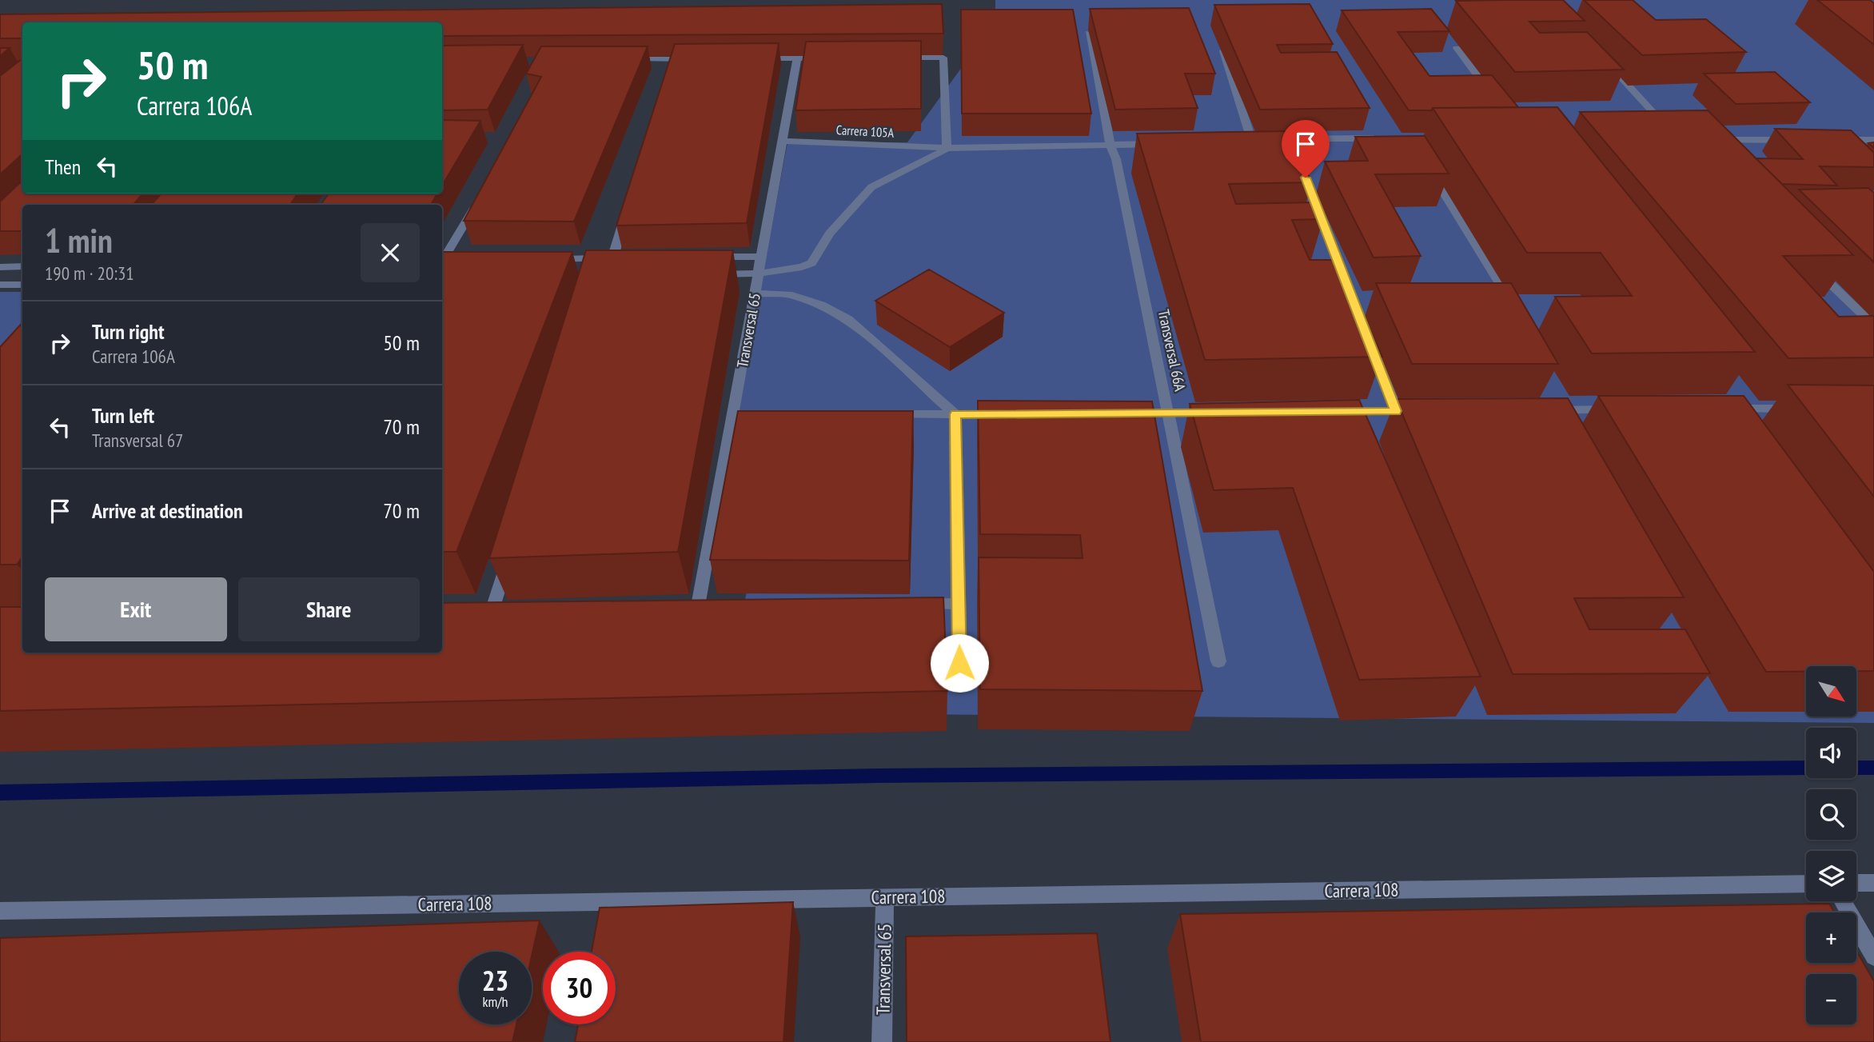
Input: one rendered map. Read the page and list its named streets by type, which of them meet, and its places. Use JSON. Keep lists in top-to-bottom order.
{
  "streets": {
    "street": [
      "Carrera 105A",
      "Transversal 65",
      "Transversal 66A",
      "Carrera 108"
    ]
  },
  "crossings": [
    ["Carrera 105A", "Transversal 65"],
    ["Carrera 105A", "Transversal 66A"],
    ["Transversal 65", "Carrera 108"]
  ],
  "north": "bottom right",
  "page": {
    "turn": ["50 m", "Carrera 106A"],
    "then": "Then",
    "heading": ["1 min", "190 m · 20:31"],
    "list": [
      {
        "name": "Turn right",
        "note": "Carrera 106A",
        "value": "50 m"
      },
      {
        "name": "Turn left",
        "note": "Transversal 67",
        "value": "70 m"
      },
      {
        "name": "Arrive at destination",
        "value": "70 m"
      }
    ],
    "buttons": ["Exit", "Share"],
    "map_buttons": ["+", "−"],
    "speed": "23 km/h",
    "limit": "30"
  }
}
